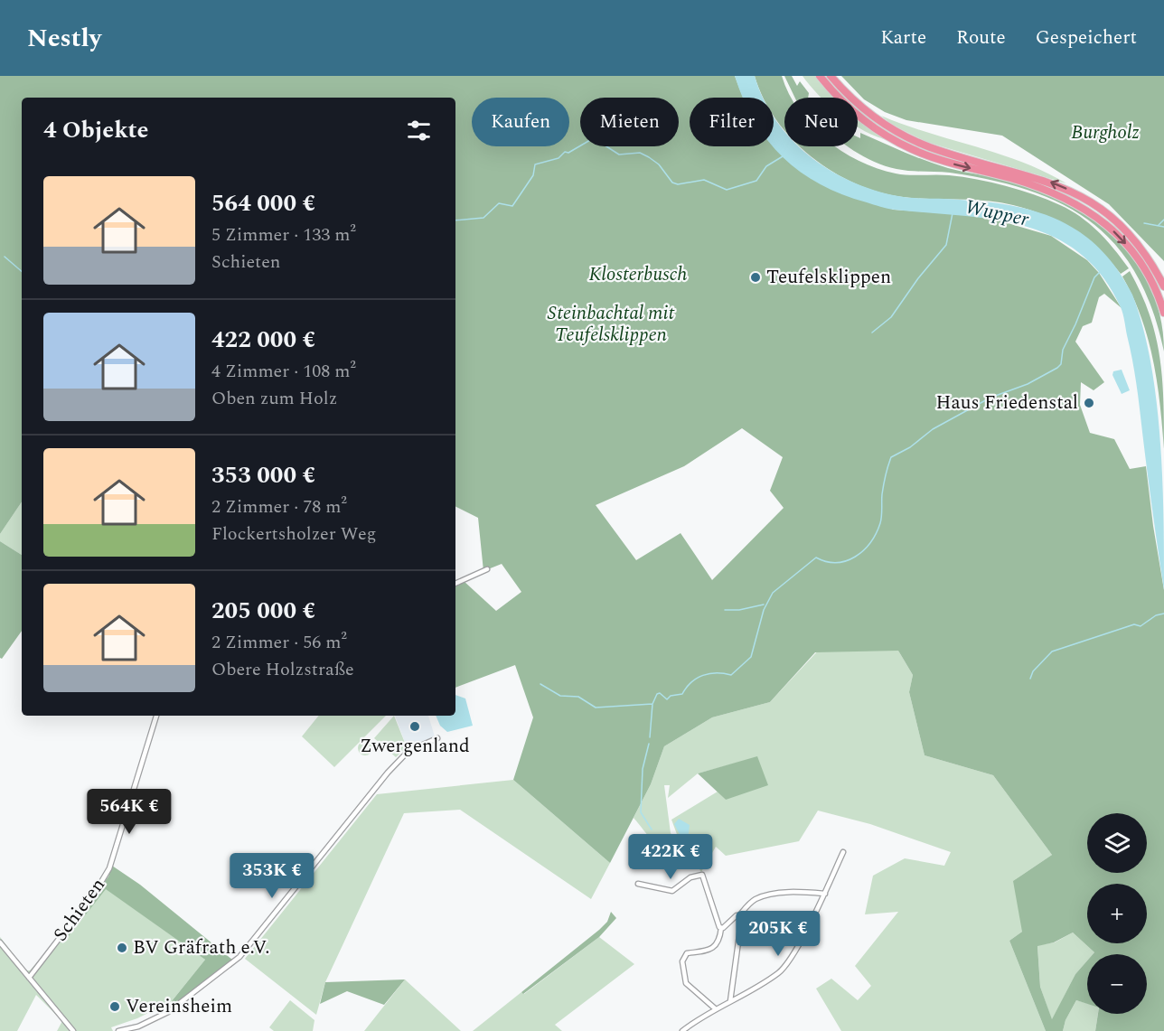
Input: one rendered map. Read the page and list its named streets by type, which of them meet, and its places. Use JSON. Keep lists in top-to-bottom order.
{
  "streets": {
    "street": ["Schieten"]
  },
  "water": ["Wupper"],
  "parks": ["Burgholz", "Klosterbusch", "Steinbachtal mit Teufelsklippen"],
  "places": [
    "Teufelsklippen",
    "Haus Friedenstal",
    "Zwergenland",
    "BV Gräfrath e.V.",
    "Vereinsheim"
  ],
  "page": {
    "header": "Nestly",
    "nav": ["Karte", "Route", "Gespeichert"],
    "chip": [
      "Kaufen",
      "Mieten",
      "Filter",
      "Neu"
    ],
    "heading": "4 Objekte",
    "list": [
      {
        "name": "564 000 €",
        "note": "5 Zimmer · 133 m² · Schieten"
      },
      {
        "name": "422 000 €",
        "note": "4 Zimmer · 108 m² · Oben zum Holz"
      },
      {
        "name": "353 000 €",
        "note": "2 Zimmer · 78 m² · Flockertsholzer Weg"
      },
      {
        "name": "205 000 €",
        "note": "2 Zimmer · 56 m² · Obere Holzstraße"
      }
    ],
    "price": [
      "564K €",
      "422K €",
      "353K €",
      "205K €"
    ],
    "map_buttons": ["+", "−"]
  }
}
